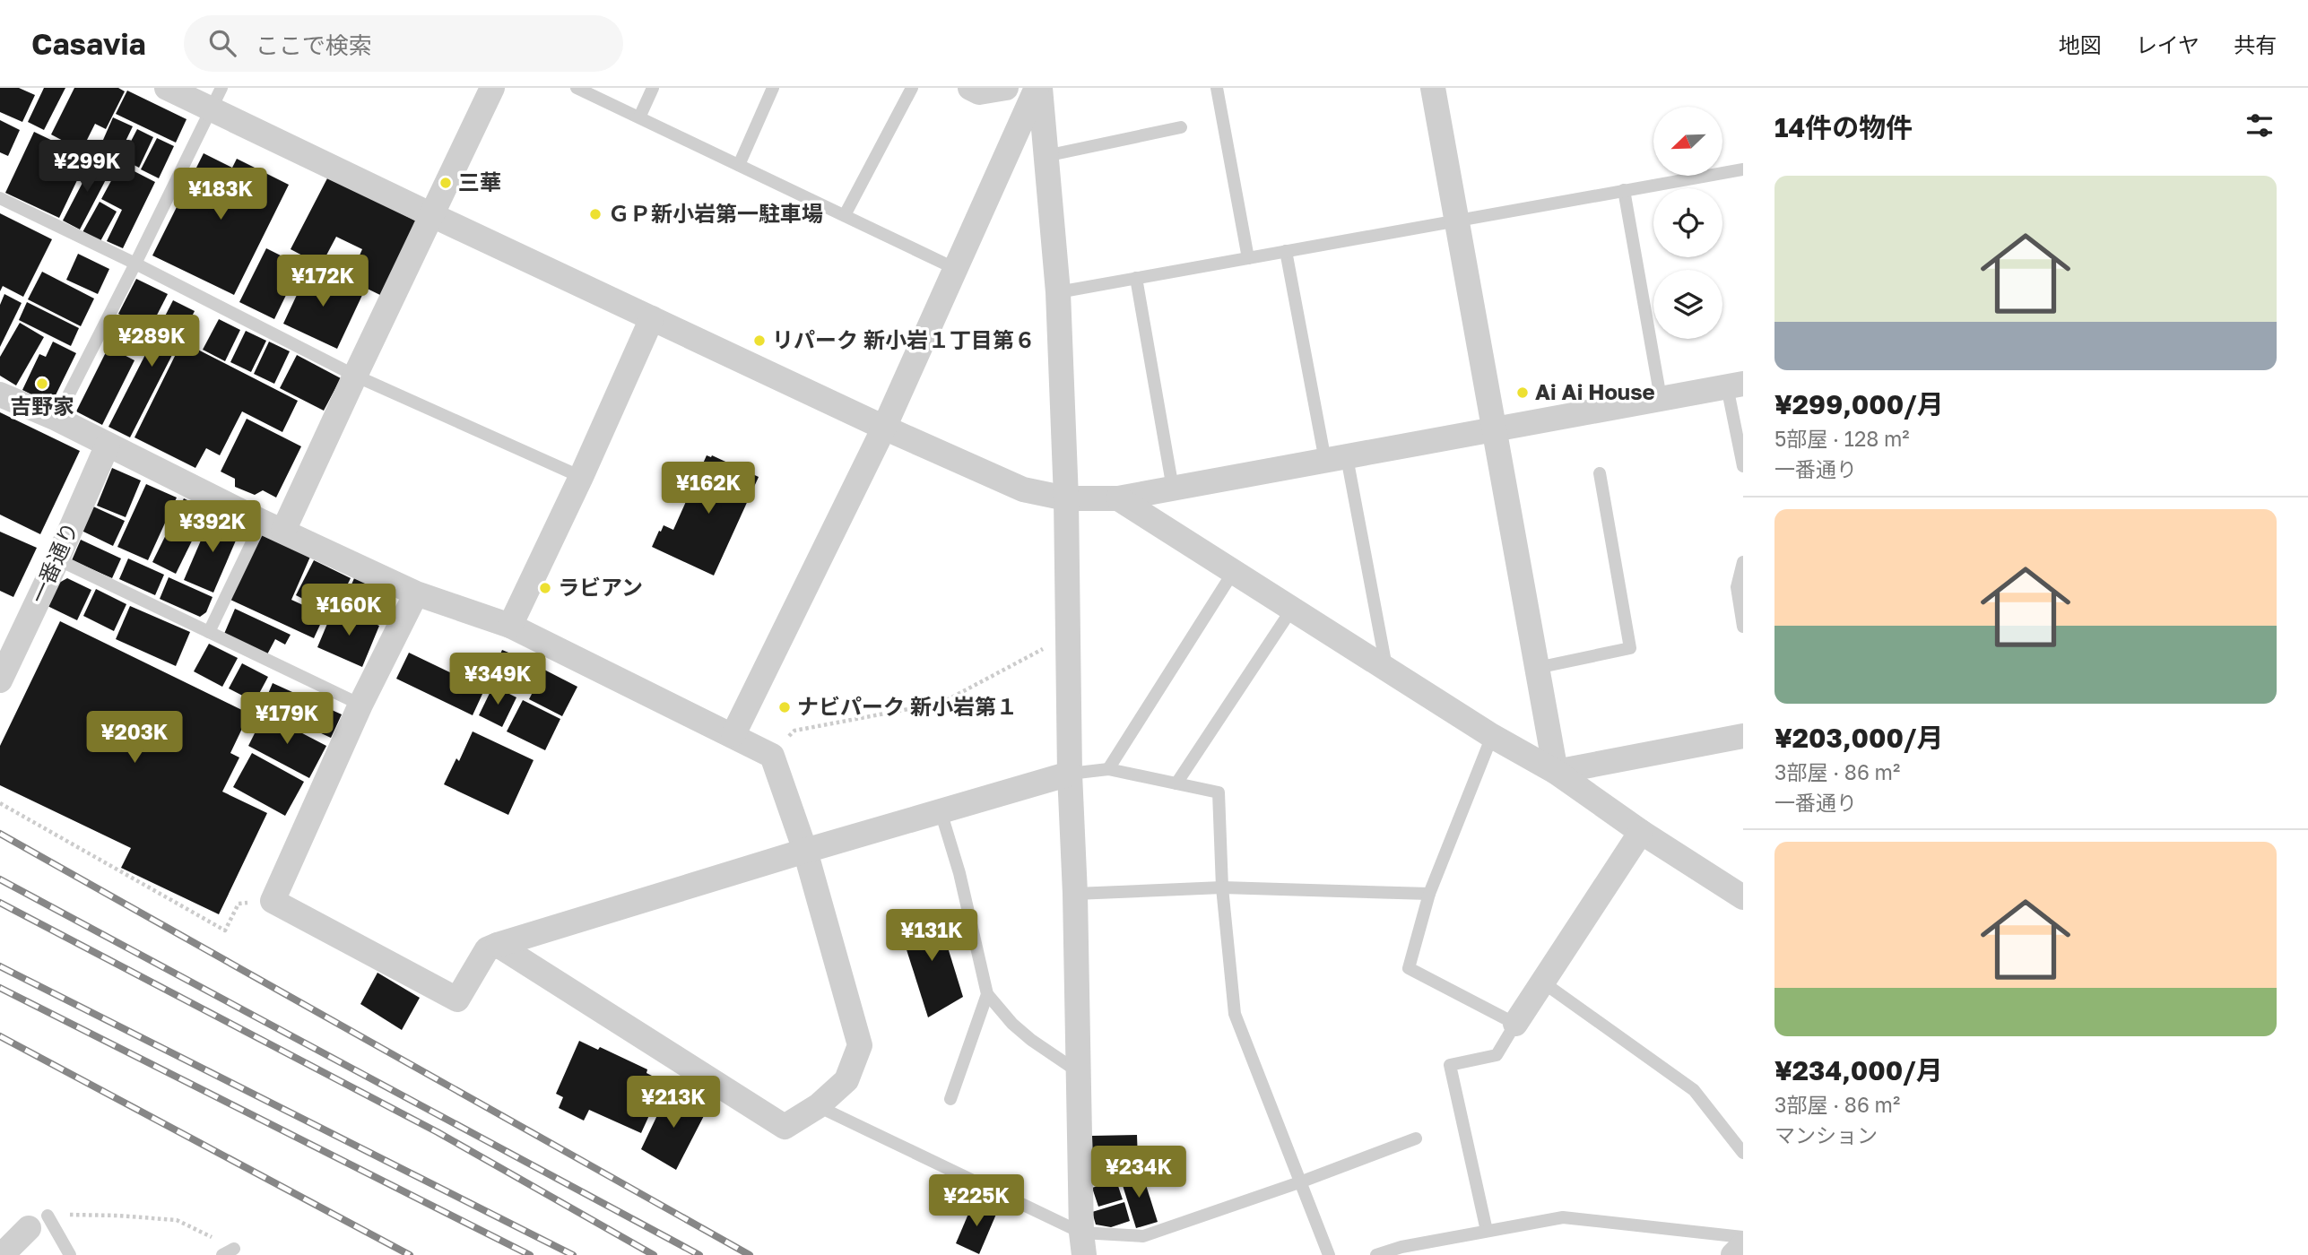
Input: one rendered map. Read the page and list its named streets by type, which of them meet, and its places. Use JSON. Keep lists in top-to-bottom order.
{
  "streets": {
    "street": ["一番通り"]
  },
  "places": [
    "三華",
    "ＧＰ新小岩第一駐車場",
    "リパーク 新小岩１丁目第６",
    "吉野家",
    "Ai Ai House",
    "ラビアン",
    "ナビパーク 新小岩第１"
  ],
  "north": "bottom left",
  "page": {
    "header": "Casavia",
    "search": "ここで検索",
    "nav": ["地図", "レイヤ", "共有"],
    "heading": "14件の物件",
    "price": [
      "¥299K",
      "¥183K",
      "¥172K",
      "¥289K",
      "¥162K",
      "¥392K",
      "¥160K",
      "¥349K",
      "¥179K",
      "¥203K",
      "¥131K",
      "¥213K",
      "¥234K",
      "¥225K"
    ],
    "list": [
      {
        "name": "¥299,000/月",
        "note": "5部屋 · 128 m² · 一番通り"
      },
      {
        "name": "¥203,000/月",
        "note": "3部屋 · 86 m² · 一番通り"
      },
      {
        "name": "¥234,000/月",
        "note": "3部屋 · 86 m² · マンション"
      }
    ]
  }
}
